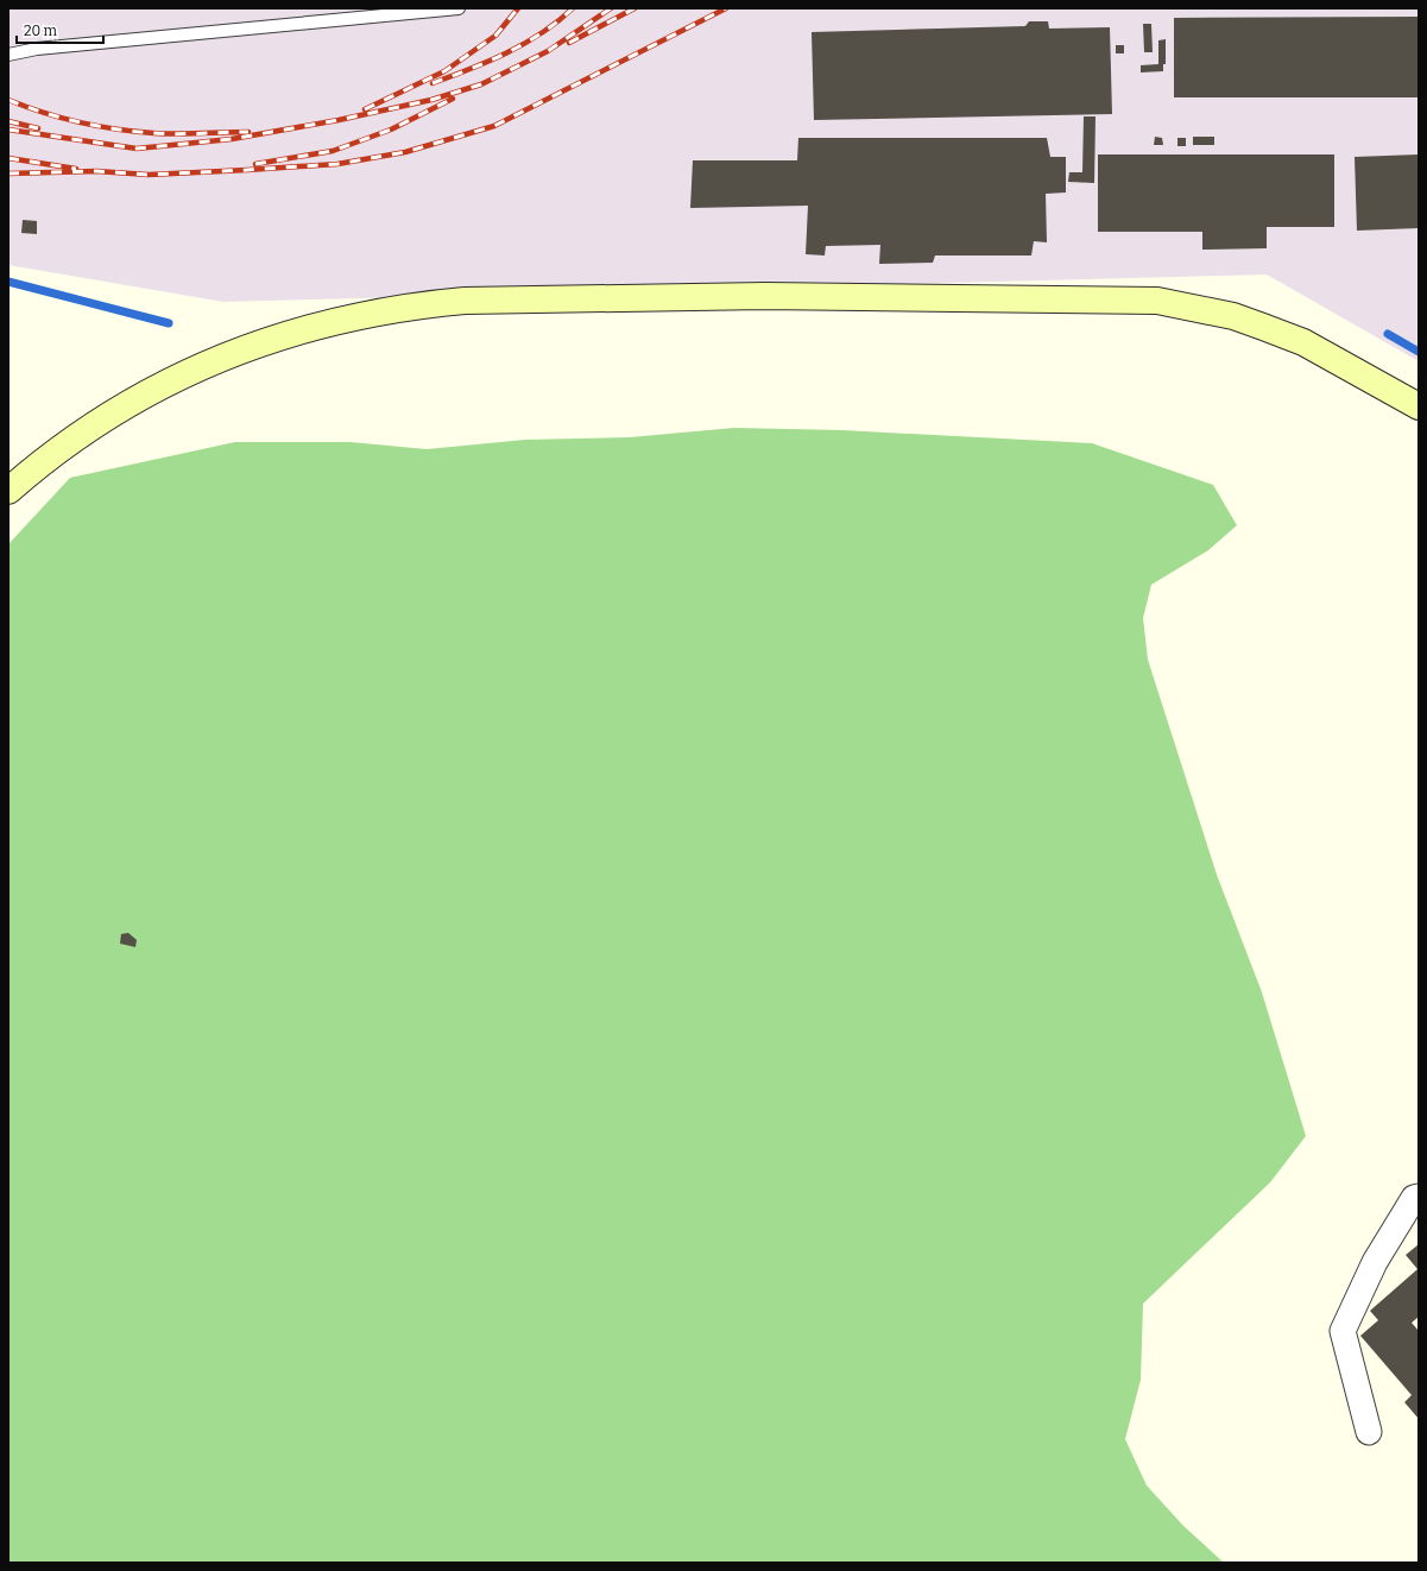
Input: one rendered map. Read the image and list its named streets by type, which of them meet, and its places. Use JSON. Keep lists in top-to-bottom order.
{
  "scale_bar": "20 m"
}
